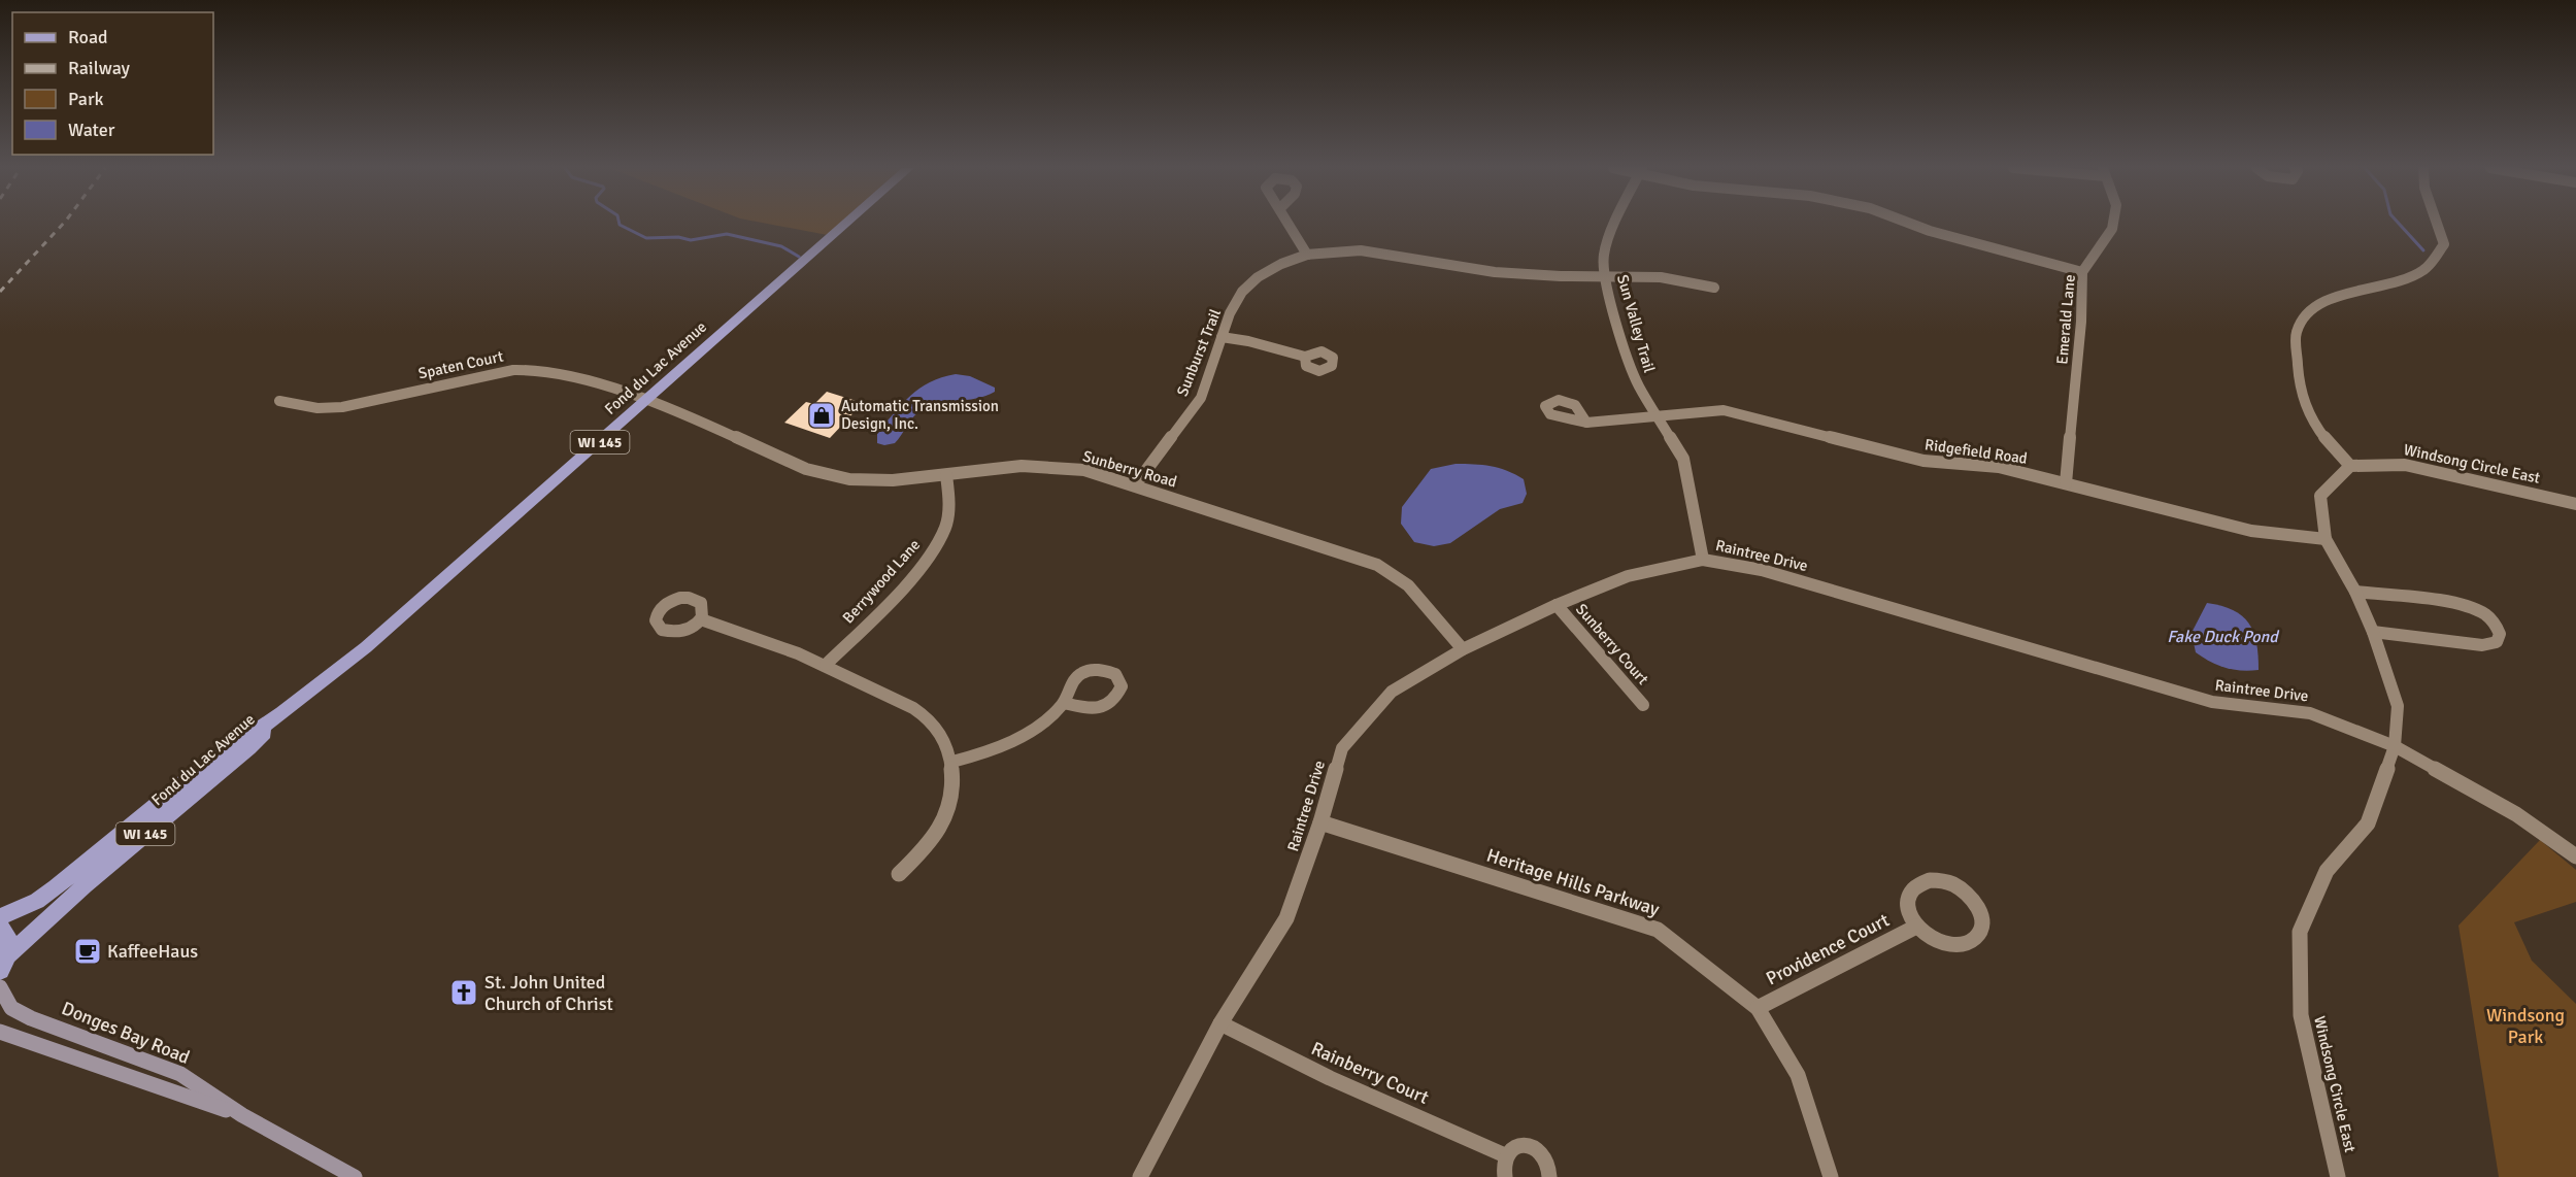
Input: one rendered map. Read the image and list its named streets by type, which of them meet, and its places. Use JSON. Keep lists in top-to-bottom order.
{
  "streets": {
    "main road": ["Fond du Lac Avenue", "WI 145"],
    "street": [
      "Emerald Lane",
      "Sun Valley Trail",
      "Sunburst Trail",
      "Spaten Court",
      "Ridgefield Road",
      "Windsong Circle East",
      "Sunberry Road",
      "Raintree Drive",
      "Berrywood Lane",
      "Sunberry Court",
      "Heritage Hills Parkway",
      "Providence Court",
      "Donges Bay Road",
      "Rainberry Court"
    ]
  },
  "crossings": [
    ["Emerald Lane", "Ridgefield Road"],
    ["Sun Valley Trail", "Sunburst Trail"],
    ["Sun Valley Trail", "Ridgefield Road"],
    ["Sun Valley Trail", "Raintree Drive"],
    ["Sunburst Trail", "Sunberry Road"],
    ["Spaten Court", "Fond du Lac Avenue"],
    ["Spaten Court", "Sunberry Road"],
    ["Fond du Lac Avenue", "Sunberry Road"],
    ["Ridgefield Road", "Windsong Circle East"],
    ["Windsong Circle East", "Raintree Drive"],
    ["Sunberry Road", "Raintree Drive"],
    ["Sunberry Road", "Berrywood Lane"],
    ["Raintree Drive", "Sunberry Court"],
    ["Raintree Drive", "Heritage Hills Parkway"],
    ["Raintree Drive", "Rainberry Court"],
    ["Heritage Hills Parkway", "Providence Court"]
  ],
  "water": ["Fake Duck Pond"],
  "parks": ["Windsong Park"],
  "places": {
    "shop": ["Automatic Transmission Design, Inc."],
    "cafe": ["KaffeeHaus"],
    "church": ["St. John United Church of Christ"]
  },
  "legend": [
    "Road",
    "Railway",
    "Park",
    "Water"
  ]
}
